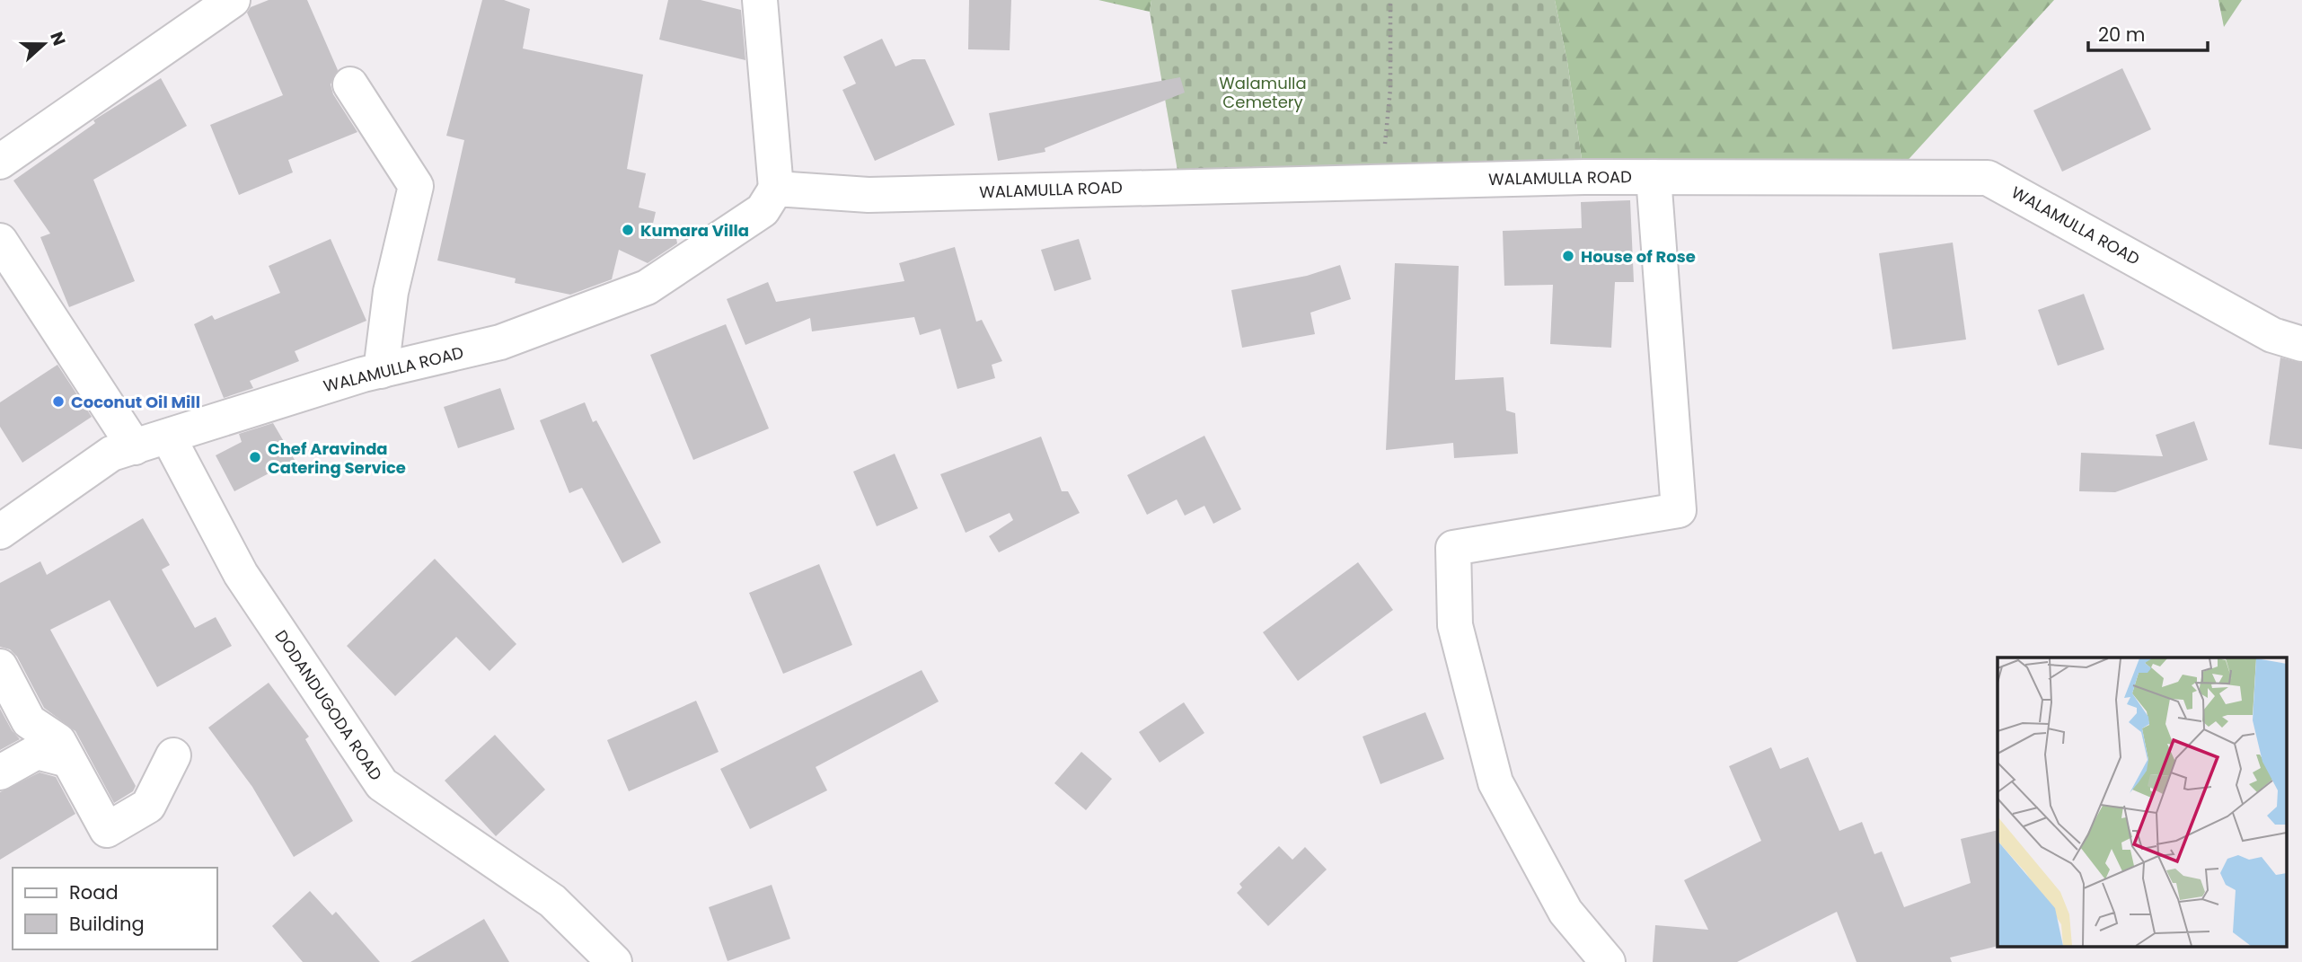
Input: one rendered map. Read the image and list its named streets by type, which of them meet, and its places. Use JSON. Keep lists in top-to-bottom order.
{
  "streets": {
    "street": ["WALAMULLA ROAD", "DODANDUGODA ROAD"]
  },
  "crossings": [
    ["WALAMULLA ROAD", "DODANDUGODA ROAD"]
  ],
  "parks": ["Walamulla Cemetery"],
  "places": [
    "Kumara Villa",
    "House of Rose",
    "Coconut Oil Mill",
    "Chef Aravinda Catering Service"
  ],
  "legend": ["Road", "Building"],
  "scale_bar": "20 m",
  "north": "right"
}
